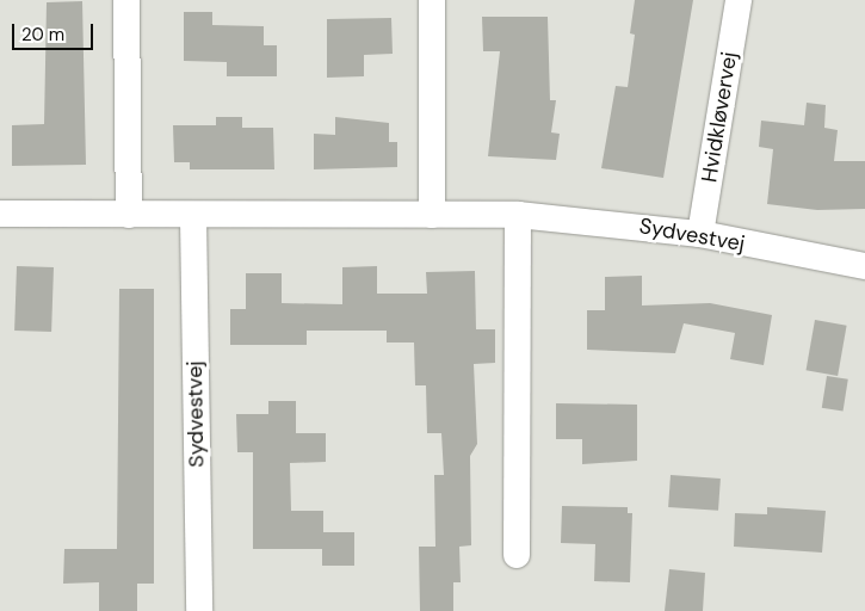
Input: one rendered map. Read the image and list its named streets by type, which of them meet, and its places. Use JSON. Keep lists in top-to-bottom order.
{
  "streets": {
    "street": ["Hvidkløvervej", "Sydvestvej"]
  },
  "crossings": [
    ["Hvidkløvervej", "Sydvestvej"]
  ],
  "scale_bar": "20 m"
}
